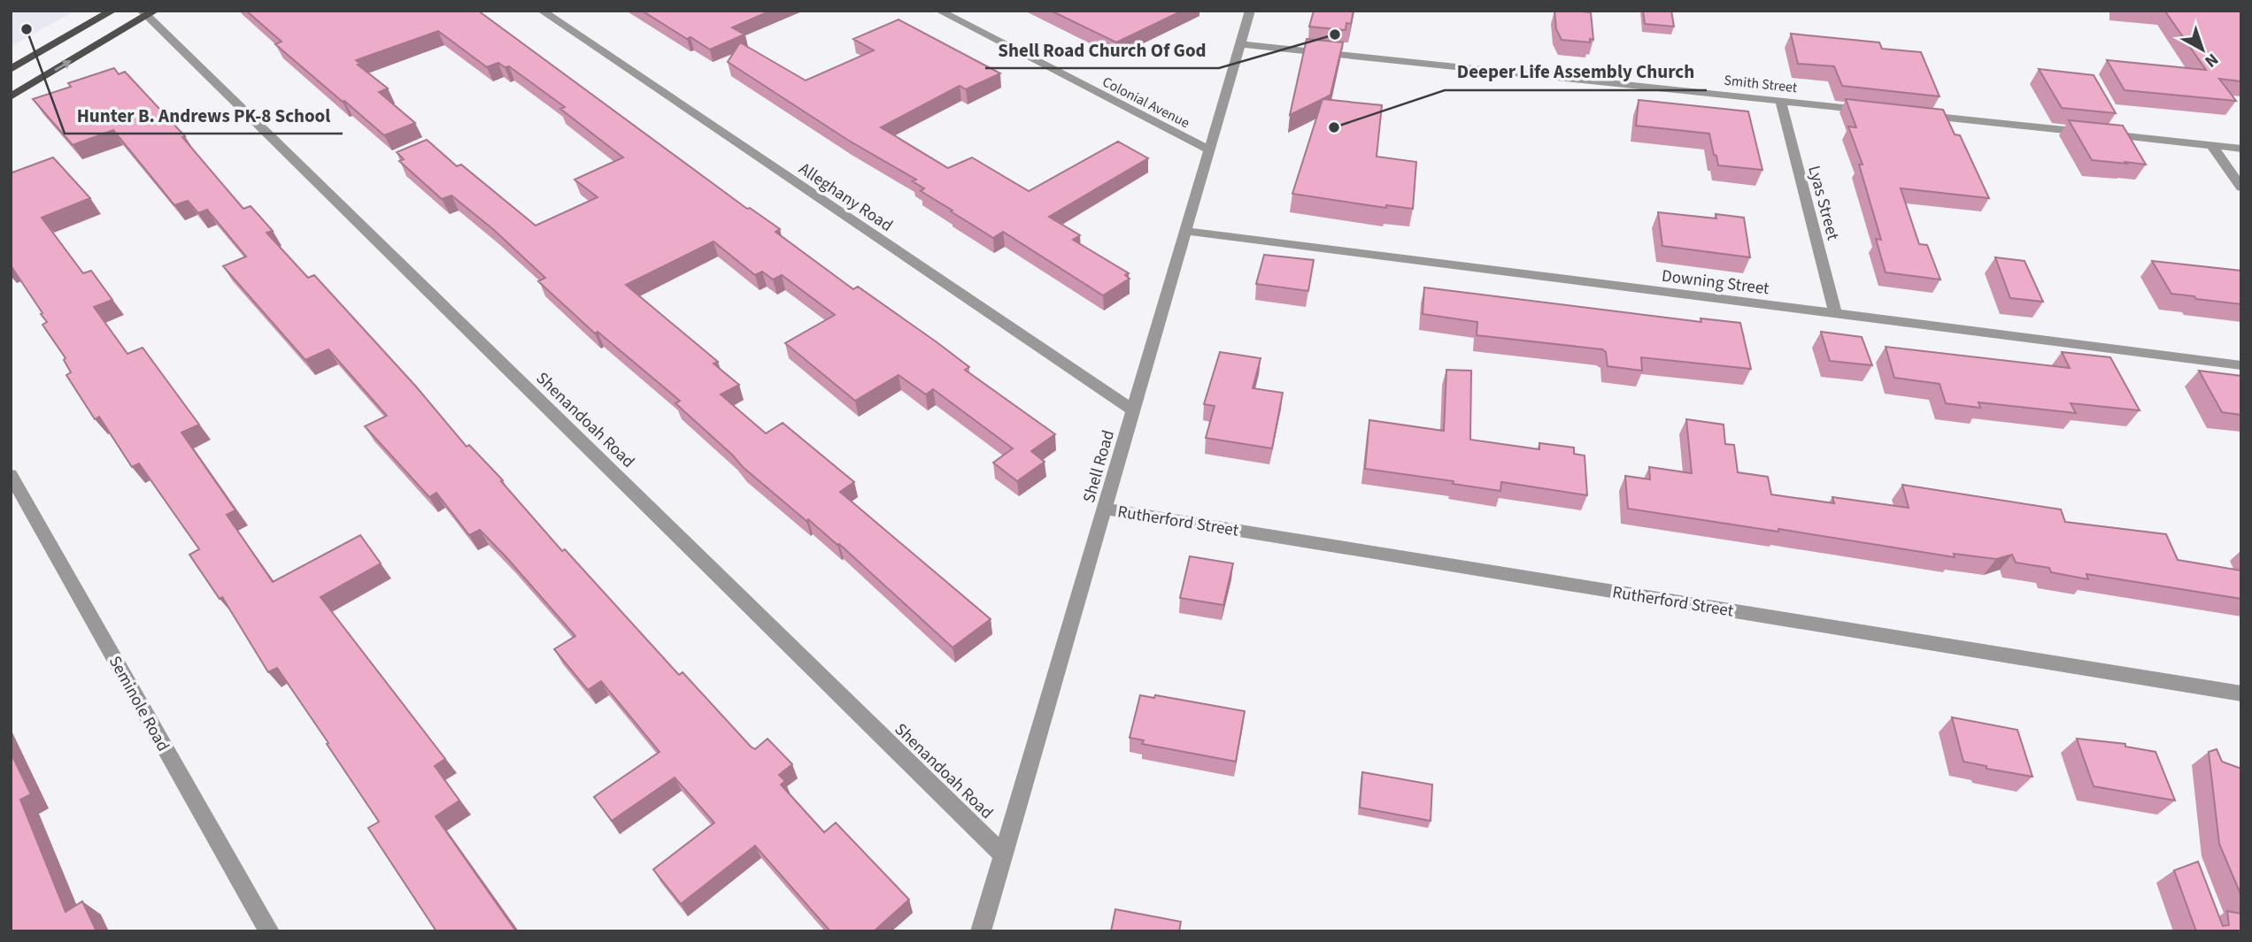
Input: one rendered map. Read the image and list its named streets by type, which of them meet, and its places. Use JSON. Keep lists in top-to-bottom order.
{
  "streets": {
    "street": [
      "Smith Street",
      "Colonial Avenue",
      "Alleghany Road",
      "Lyas Street",
      "Downing Street",
      "Shenandoah Road",
      "Shell Road",
      "Rutherford Street",
      "Seminole Road"
    ]
  },
  "crossings": [
    ["Smith Street", "Lyas Street"],
    ["Smith Street", "Shell Road"],
    ["Colonial Avenue", "Shell Road"],
    ["Alleghany Road", "Shell Road"],
    ["Lyas Street", "Downing Street"],
    ["Downing Street", "Shell Road"],
    ["Shenandoah Road", "Shell Road"],
    ["Shell Road", "Rutherford Street"]
  ],
  "places": ["Hunter B. Andrews PK-8 School", "Shell Road Church Of God", "Deeper Life Assembly Church"],
  "north": "bottom right"
}
